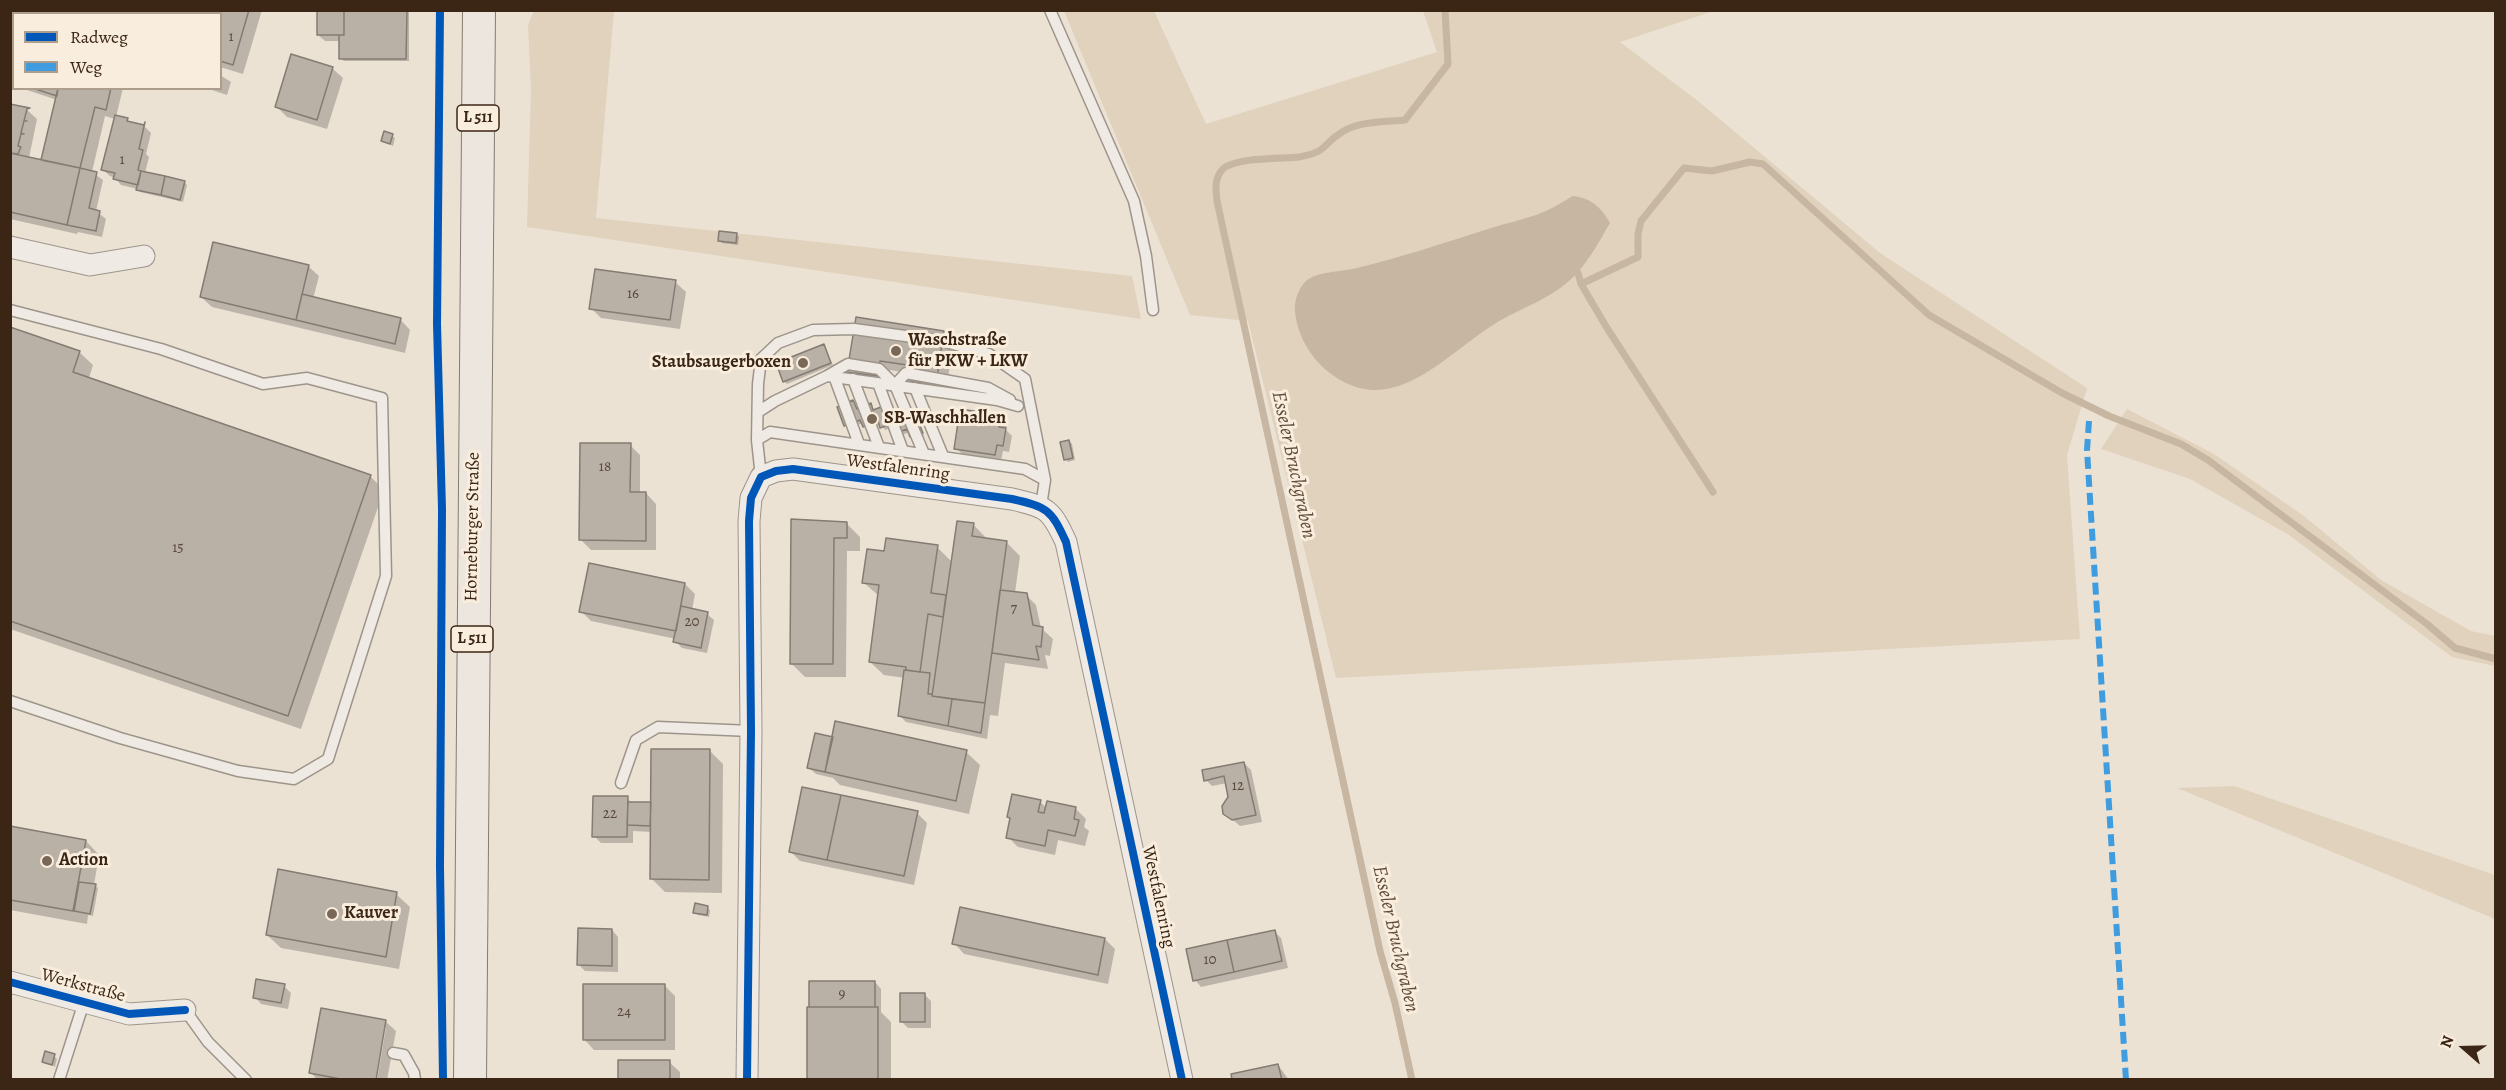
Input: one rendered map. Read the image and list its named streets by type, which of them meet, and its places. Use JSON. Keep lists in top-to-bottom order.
{
  "streets": {
    "main road": ["L 511", "Horneburger Straße"],
    "street": ["Westfalenring", "Werkstraße"]
  },
  "water": ["Esseler Bruchgraben"],
  "places": [
    "Waschstraße für PKW + LKW",
    "Staubsaugerboxen",
    "SB-Waschhallen",
    "Action",
    "Kauver"
  ],
  "house_numbers": [
    "1",
    "1",
    "16",
    "18",
    "15",
    "7",
    "20",
    "12",
    "22",
    "10",
    "9",
    "24"
  ],
  "legend": ["Radweg", "Weg"],
  "north": "left"
}
